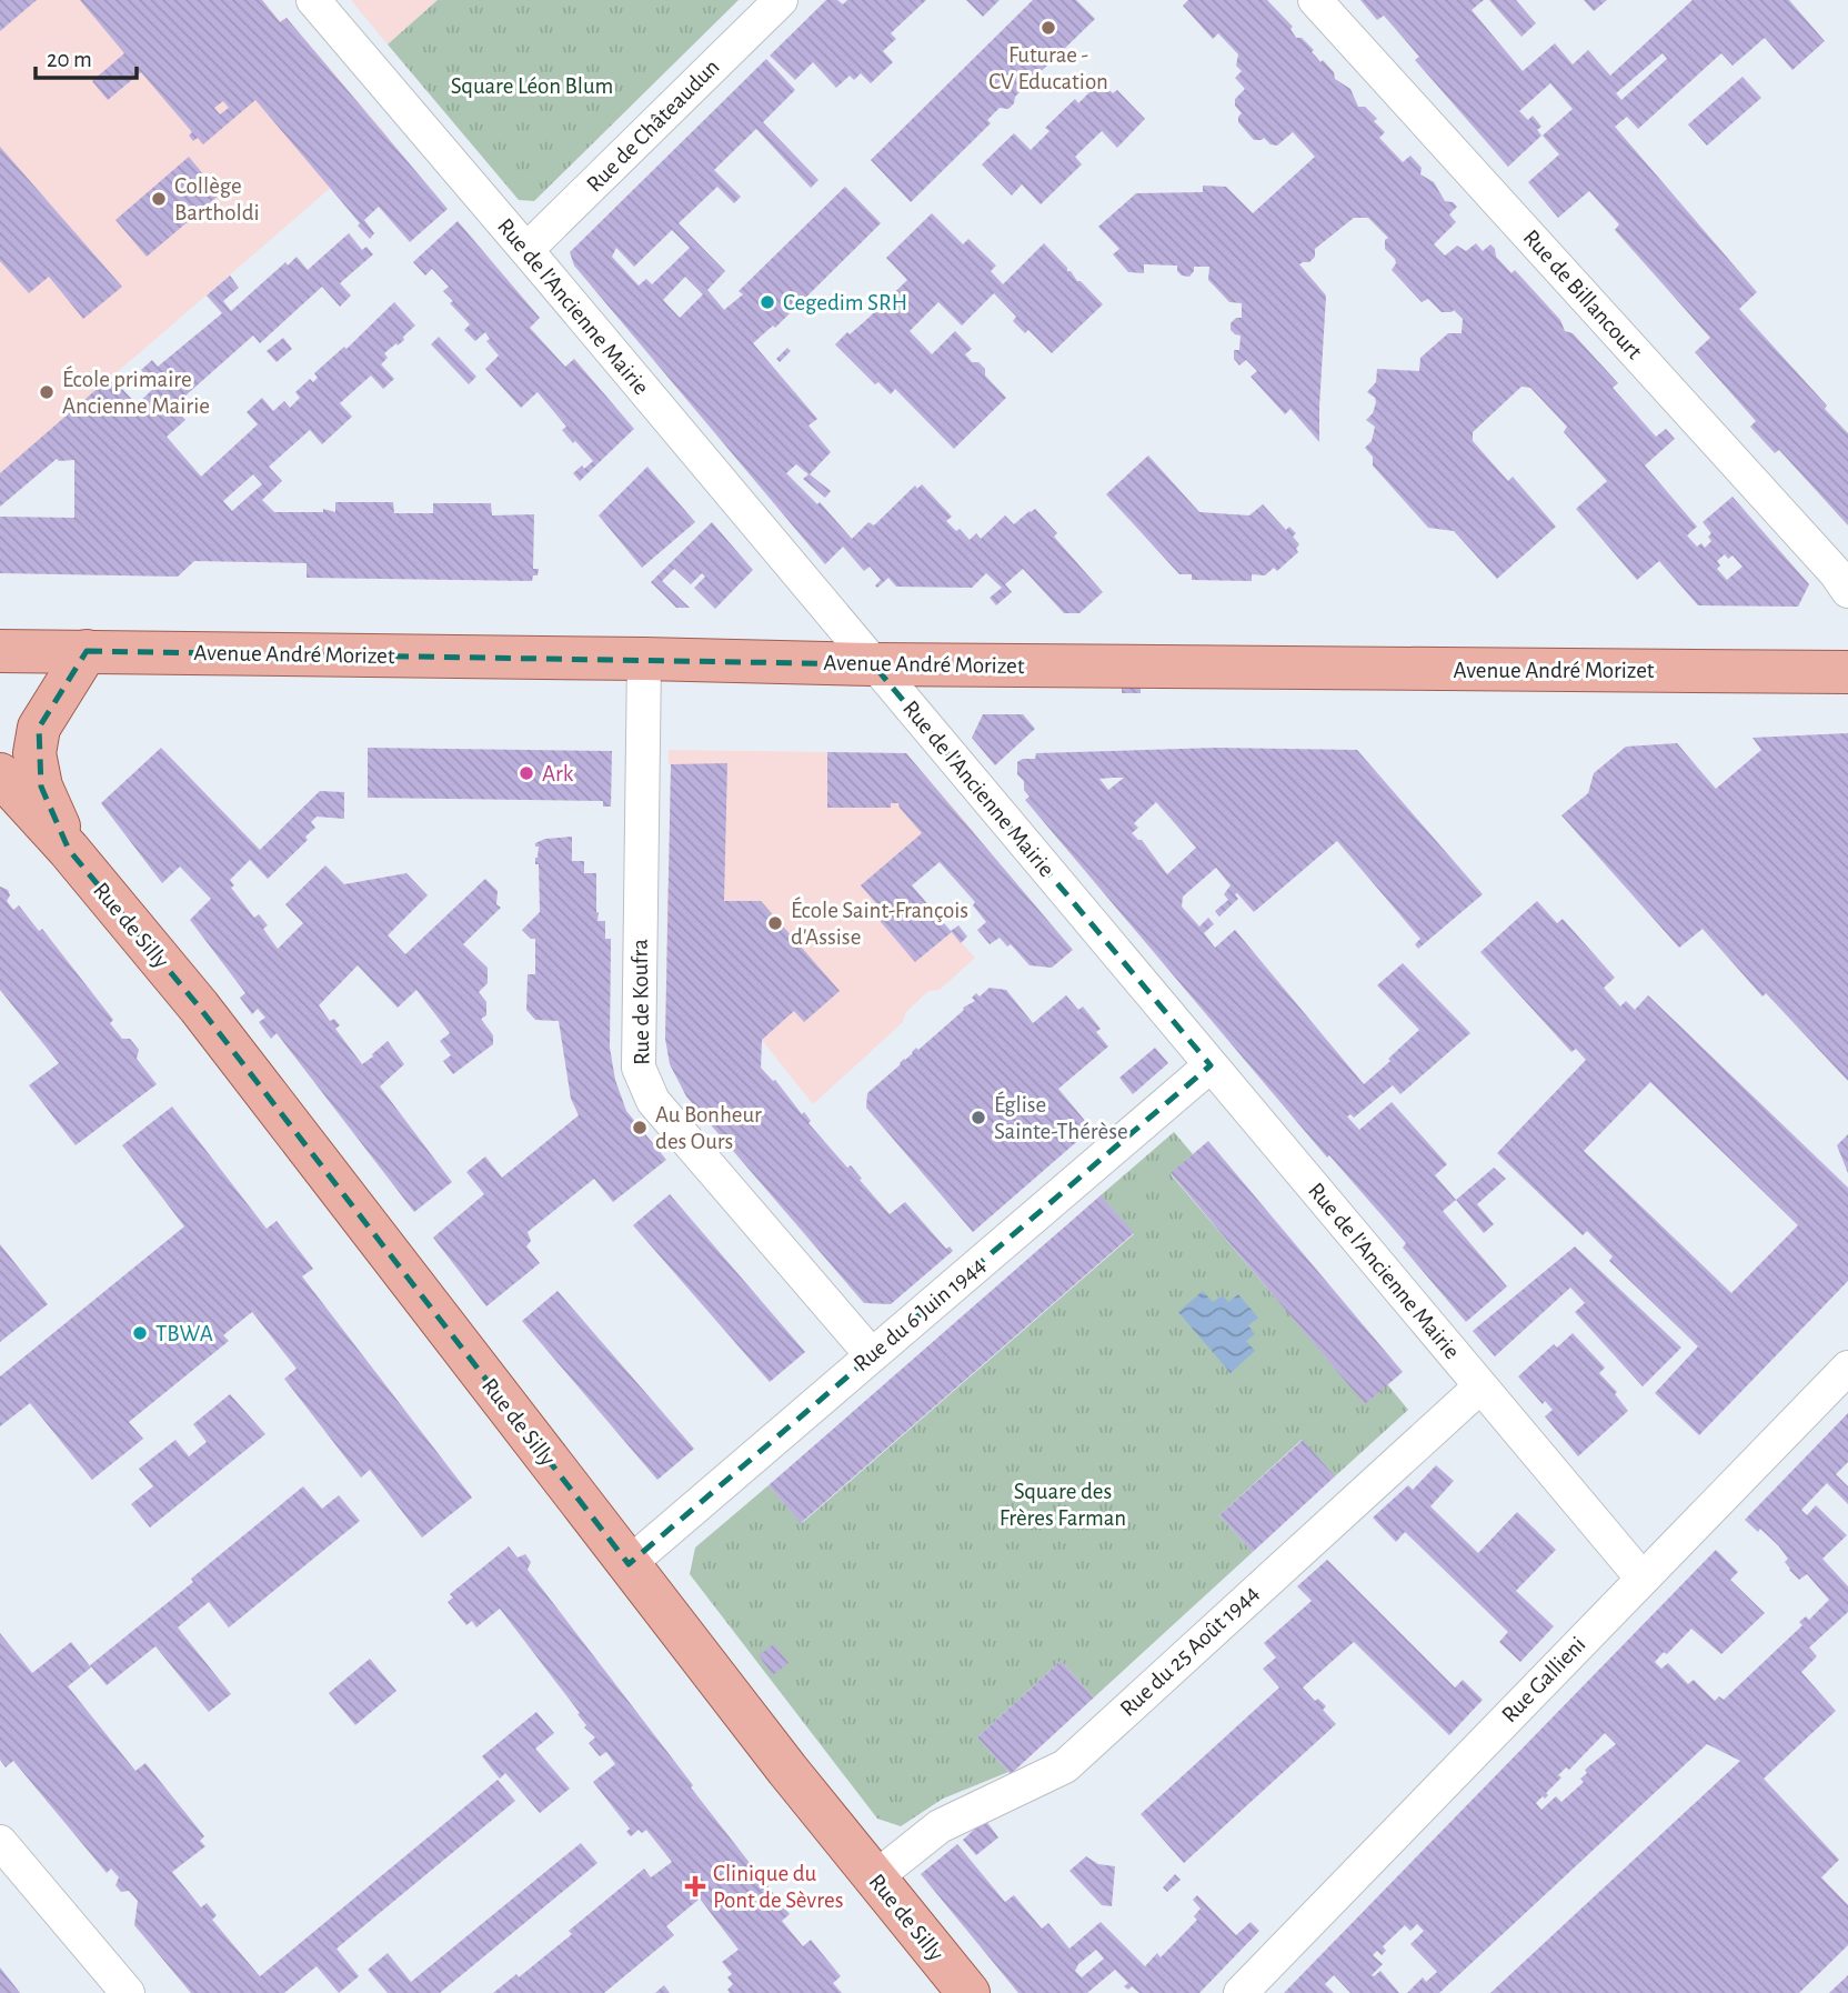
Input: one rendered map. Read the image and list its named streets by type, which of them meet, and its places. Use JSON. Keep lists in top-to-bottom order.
{
  "streets": {
    "main road": ["Avenue André Morizet", "Rue de Silly"],
    "street": [
      "Rue de Châteaudun",
      "Rue de Billancourt",
      "Rue de l'Ancienne Mairie",
      "Rue de Koufra",
      "Rue du 6 Juin 1944",
      "Rue du 25 Août 1944",
      "Rue Gallieni"
    ]
  },
  "crossings": [
    ["Rue de Châteaudun", "Rue de l'Ancienne Mairie"],
    ["Rue de l'Ancienne Mairie", "Avenue André Morizet"],
    ["Rue de l'Ancienne Mairie", "Rue du 6 Juin 1944"],
    ["Rue de l'Ancienne Mairie", "Rue du 25 Août 1944"],
    ["Rue de l'Ancienne Mairie", "Rue Gallieni"],
    ["Avenue André Morizet", "Rue de Silly"],
    ["Avenue André Morizet", "Rue de Koufra"],
    ["Rue de Silly", "Rue du 6 Juin 1944"],
    ["Rue de Silly", "Rue du 25 Août 1944"],
    ["Rue de Koufra", "Rue du 6 Juin 1944"]
  ],
  "parks": ["Square Léon Blum", "Square des Frères Farman"],
  "places": {
    "other": [
      "Futurae - CV Education",
      "Collège Bartholdi",
      "Cegedim SRH",
      "École primaire Ancienne Mairie",
      "Ark",
      "École Saint-François d'Assise",
      "Église Sainte-Thérèse",
      "Au Bonheur des Ours",
      "TBWA"
    ],
    "health": ["Clinique du Pont de Sèvres"]
  },
  "scale_bar": "20 m"
}
